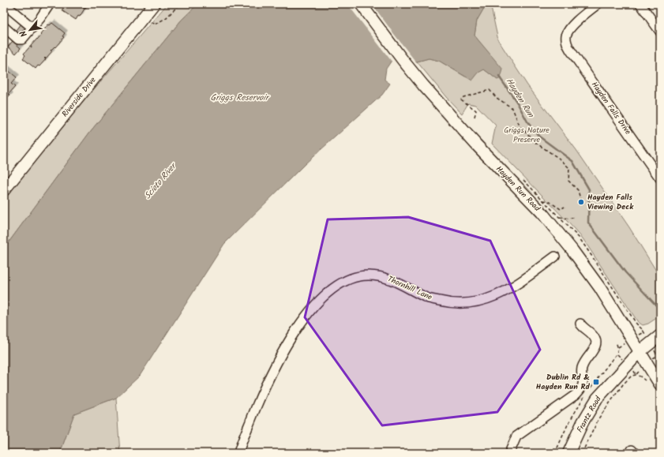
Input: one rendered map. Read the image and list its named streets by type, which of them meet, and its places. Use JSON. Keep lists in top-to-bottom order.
{
  "streets": {
    "main road": ["Riverside Drive", "Hayden Run Road", "Frantz Road"],
    "street": ["Hayden Falls Drive", "Thornhill Lane"]
  },
  "crossings": [
    ["Hayden Run Road", "Frantz Road"]
  ],
  "water": ["Griggs Reservoir", "Hayden Run", "Scioto River"],
  "parks": ["Griggs Nature Preserve"],
  "places": {
    "other": ["Hayden Falls Viewing Deck"],
    "transit": ["Dublin Rd & Hayden Run Rd"]
  },
  "north": "bottom left"
}
